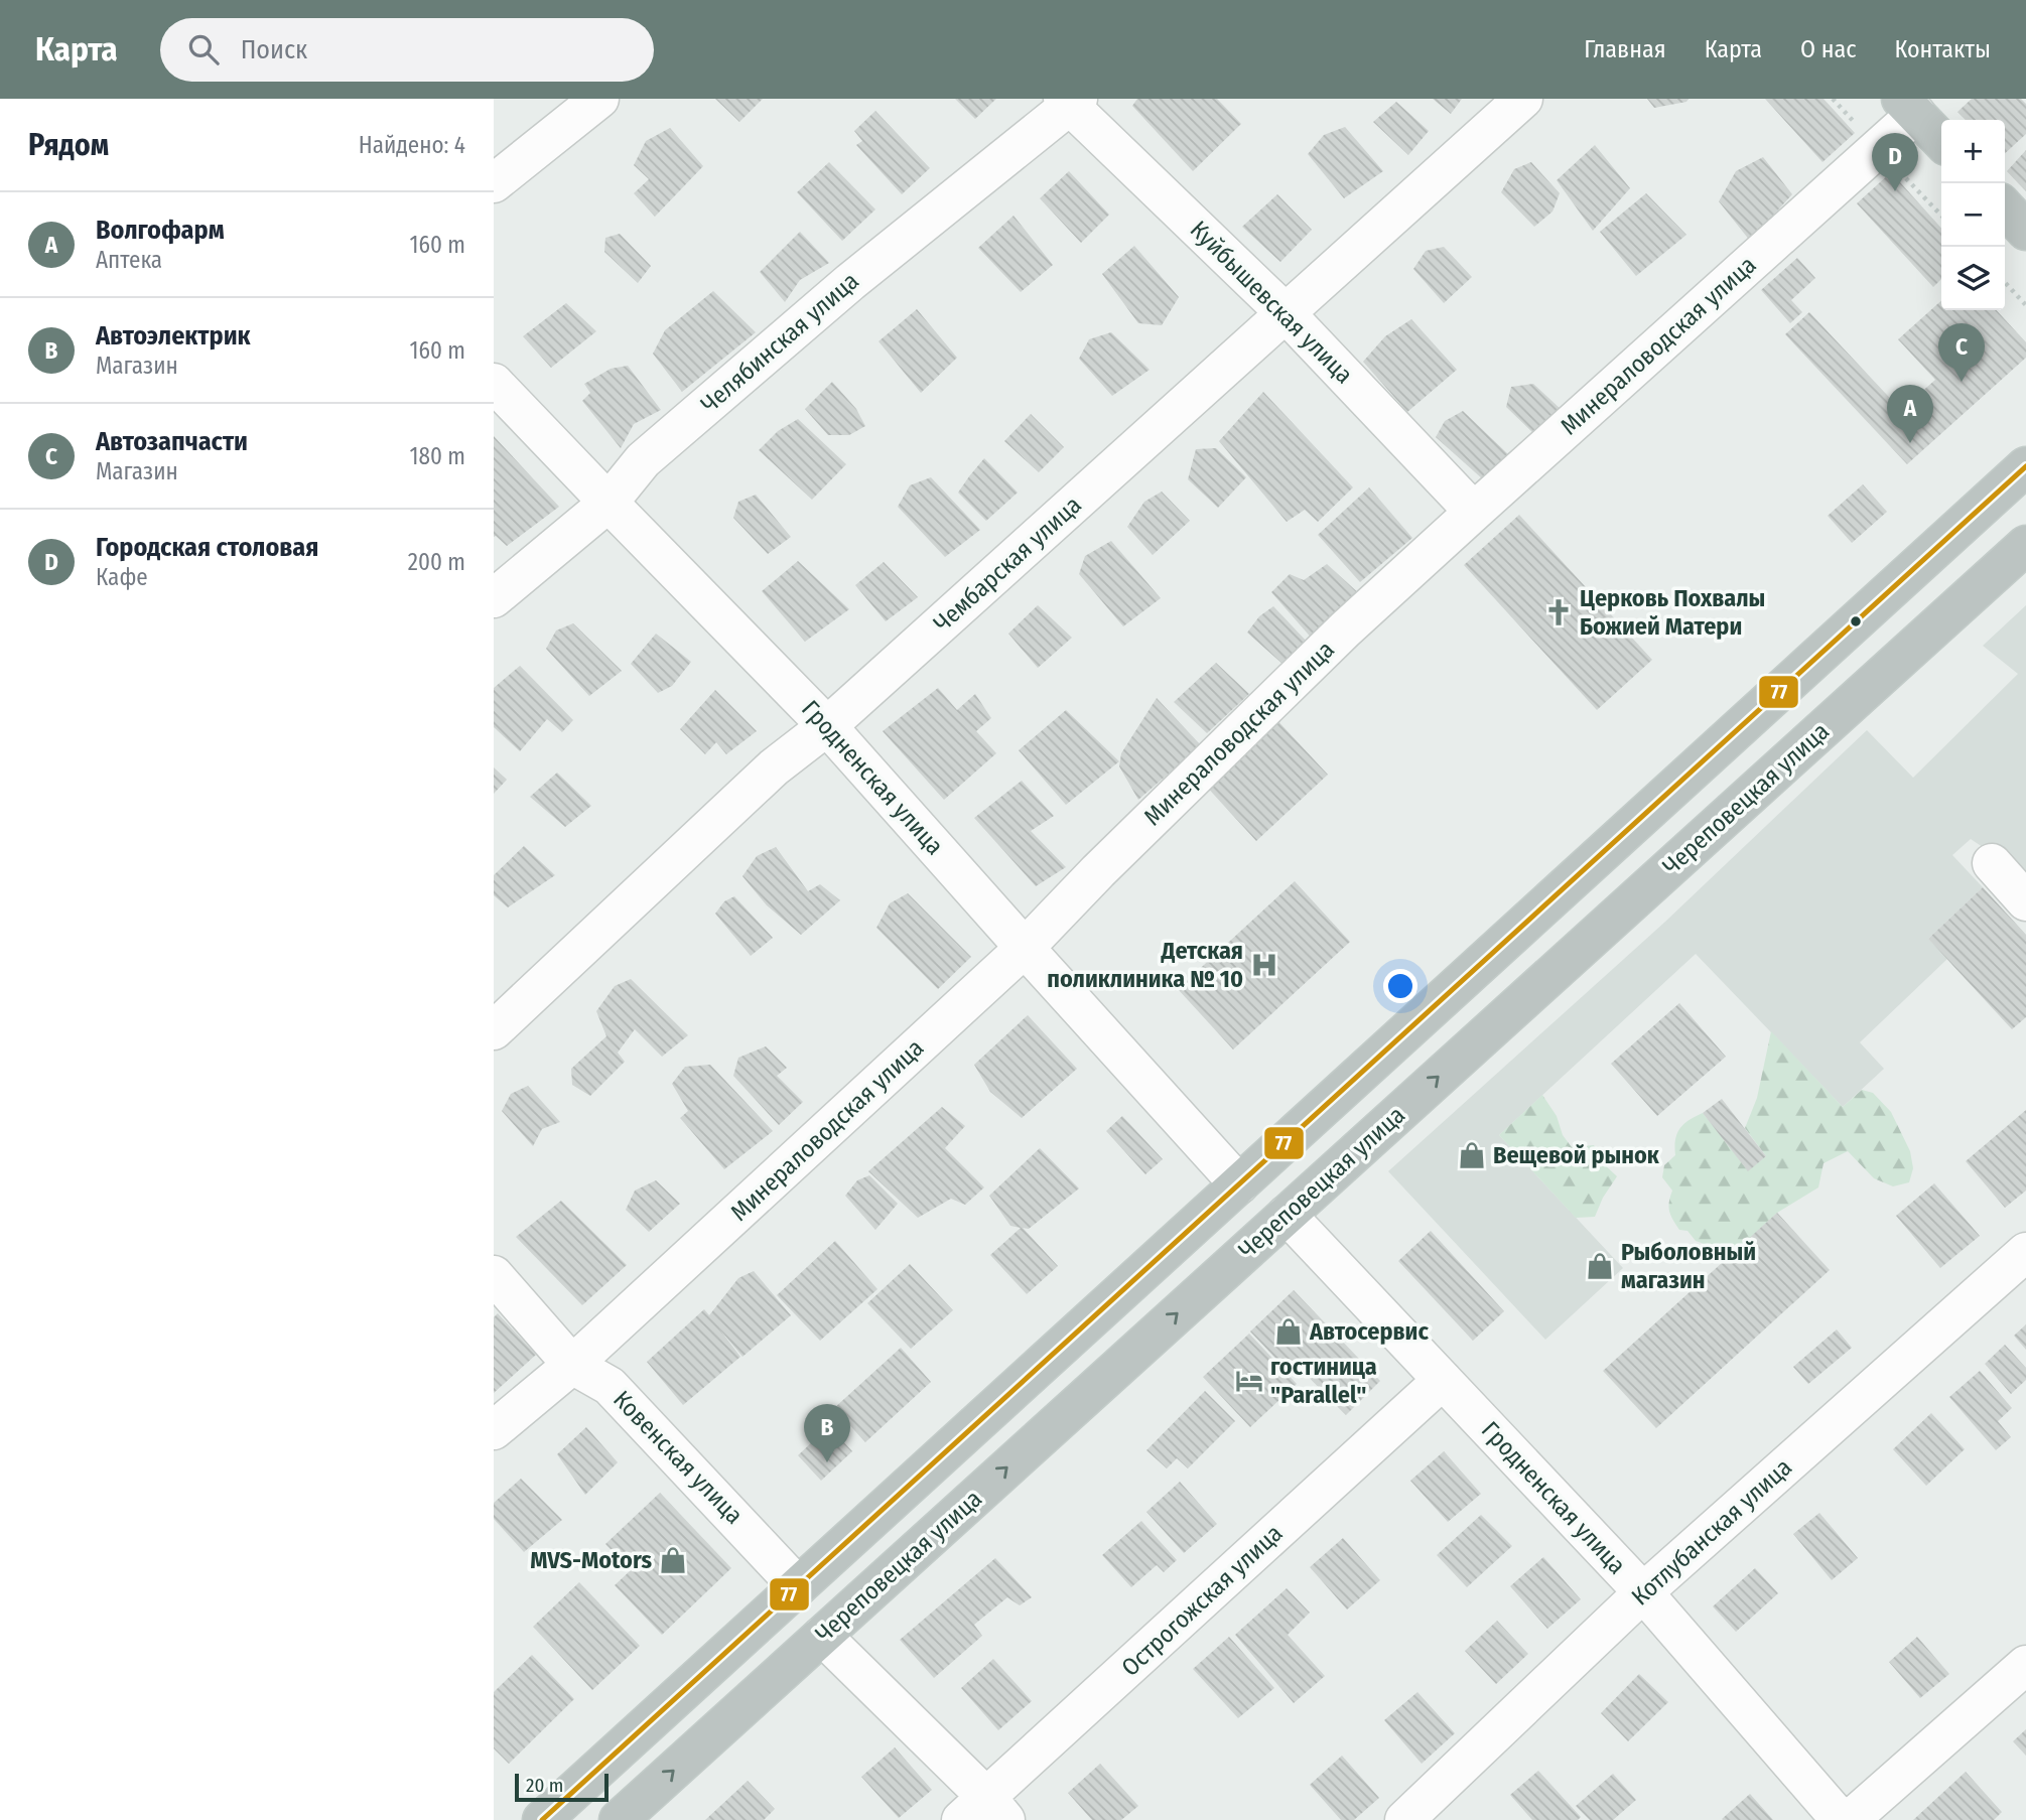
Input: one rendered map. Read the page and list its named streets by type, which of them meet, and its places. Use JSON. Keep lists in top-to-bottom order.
{
  "streets": {
    "highway": ["Череповецкая улица"],
    "street": [
      "Куйбышевская улица",
      "Челябинская улица",
      "Минераловодская улица",
      "Чембарская улица",
      "Гродненская улица",
      "Ковенская улица",
      "Котлубанская улица",
      "Острогожская улица"
    ]
  },
  "crossings": [
    ["Куйбышевская улица", "Челябинская улица"],
    ["Куйбышевская улица", "Минераловодская улица"],
    ["Куйбышевская улица", "Чембарская улица"],
    ["Челябинская улица", "Гродненская улица"],
    ["Минераловодская улица", "Гродненская улица"],
    ["Минераловодская улица", "Ковенская улица"],
    ["Чембарская улица", "Гродненская улица"],
    ["Гродненская улица", "Череповецкая улица"],
    ["Гродненская улица", "Котлубанская улица"],
    ["Гродненская улица", "Острогожская улица"]
  ],
  "places": {
    "church": ["Церковь Похвалы Божией Матери"],
    "hospital": ["Детская поликлиника № 10"],
    "shop": [
      "Вещевой рынок",
      "Рыболовный магазин",
      "Автосервис",
      "MVS-Motors"
    ],
    "hotel": ["гостиница \"Parallel\""]
  },
  "lines": ["transit line 77"],
  "scale_bar": "20 m",
  "page": {
    "header": "Карта",
    "search": "Поиск",
    "nav": [
      "Главная",
      "Карта",
      "О нас",
      "Контакты"
    ],
    "heading": ["Рядом", "Найдено: 4"],
    "map_buttons": ["+", "−"],
    "pins": [
      "D",
      "C",
      "A",
      "B"
    ],
    "list": [
      {
        "mark": "A",
        "name": "Волгофарм",
        "note": "Аптека",
        "value": "160 m"
      },
      {
        "mark": "B",
        "name": "Автоэлектрик",
        "note": "Магазин",
        "value": "160 m"
      },
      {
        "mark": "C",
        "name": "Автозапчасти",
        "note": "Магазин",
        "value": "180 m"
      },
      {
        "mark": "D",
        "name": "Городская столовая",
        "note": "Кафе",
        "value": "200 m"
      }
    ],
    "scale": "20 m"
  }
}
